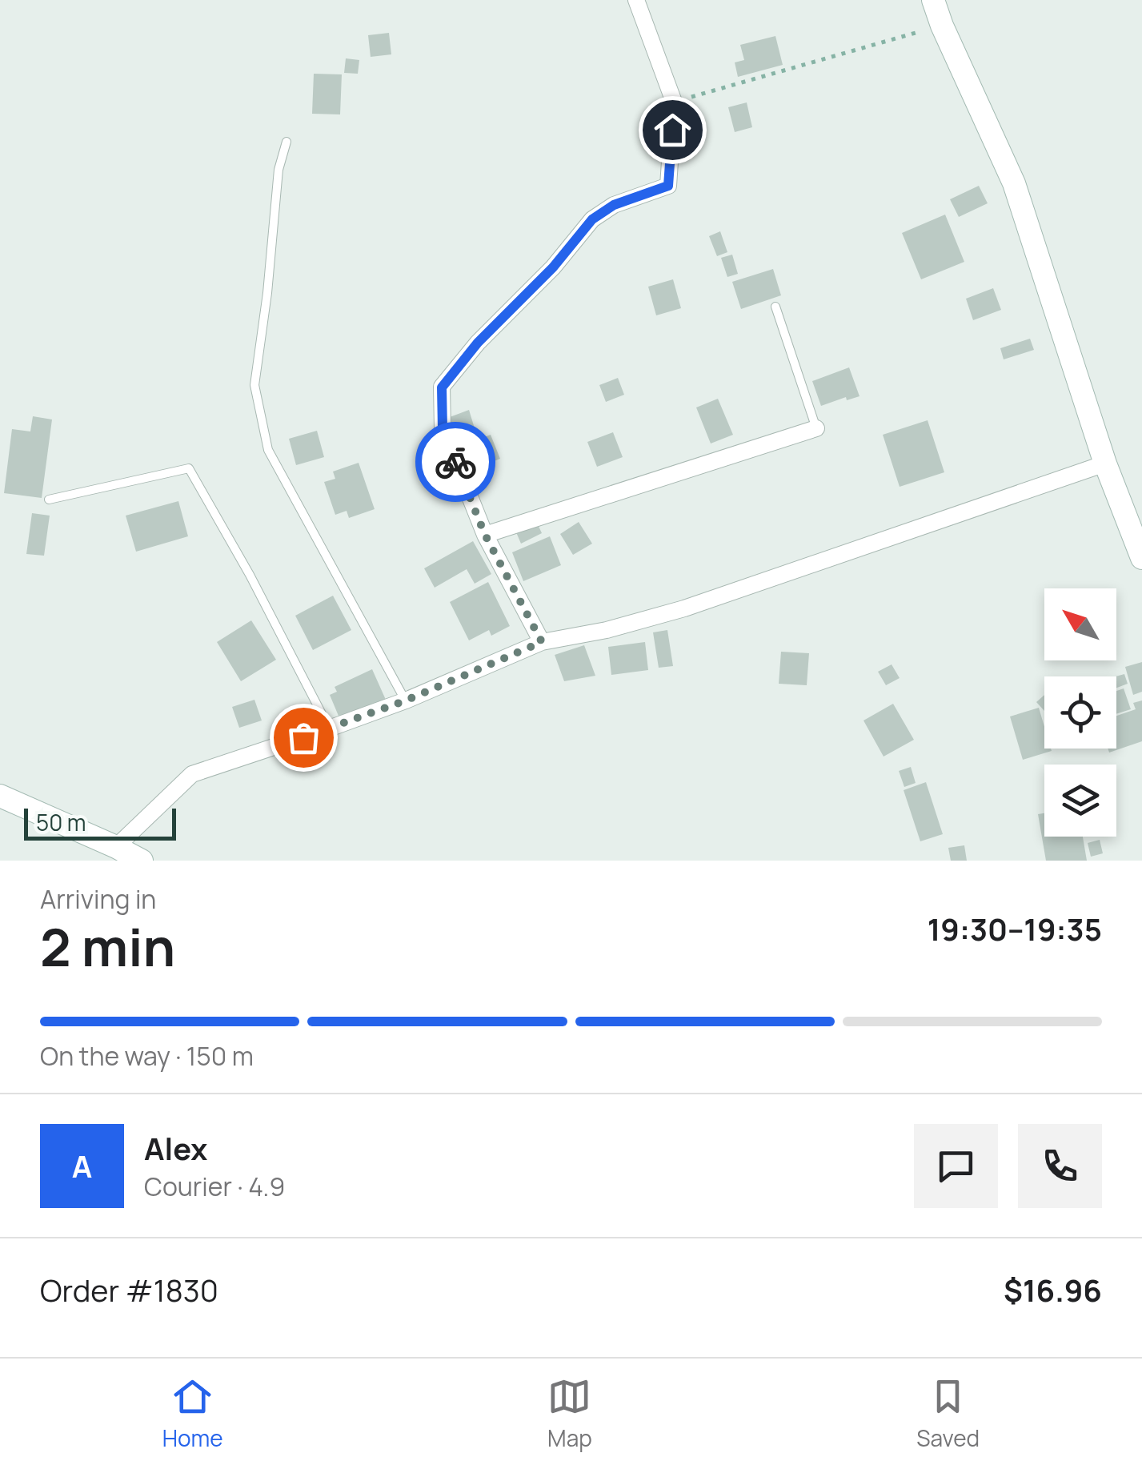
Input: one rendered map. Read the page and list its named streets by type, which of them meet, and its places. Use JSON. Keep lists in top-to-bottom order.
{
  "scale_bar": "50 m",
  "north": "top left",
  "page": {
    "scale": "50 m",
    "heading": ["2 min", "Arriving in", "19:30–19:35"],
    "panel": [
      "Alex",
      "Courier · 4.9",
      "Order #1830",
      "$16.96"
    ],
    "bar": "On the way · 150 m",
    "round": "A",
    "tabs": ["Home", "Map", "Saved"]
  }
}
